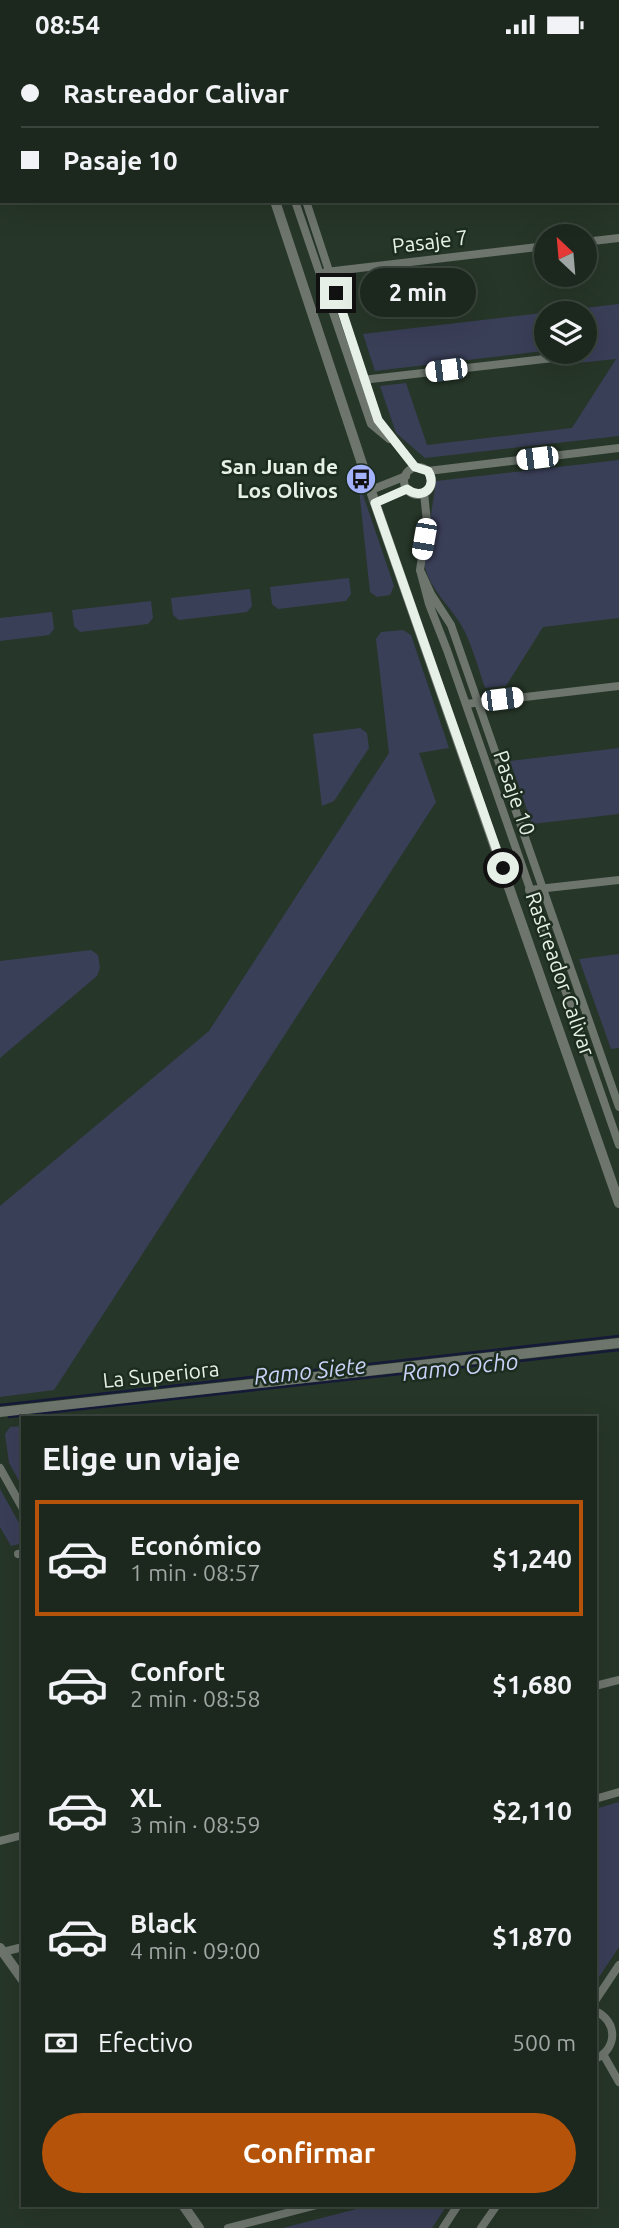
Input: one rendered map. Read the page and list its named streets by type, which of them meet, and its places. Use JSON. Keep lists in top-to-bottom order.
{
  "streets": {
    "street": [
      "Pasaje 7",
      "Pasaje 10",
      "Rastreador Calivar",
      "La Superiora"
    ]
  },
  "water": ["Ramo Ocho", "Ramo Siete"],
  "places": {
    "bus stop": ["San Juan de Los Olivos"]
  },
  "north": "top left",
  "page": {
    "status": "08:54",
    "banner": ["Rastreador Calivar", "Pasaje 10"],
    "bubble": "2 min",
    "heading": "Elige un viaje",
    "list": [
      {
        "name": "Económico",
        "note": "1 min · 08:57",
        "value": "$1,240"
      },
      {
        "name": "Confort",
        "note": "2 min · 08:58",
        "value": "$1,680"
      },
      {
        "name": "XL",
        "note": "3 min · 08:59",
        "value": "$2,110"
      },
      {
        "name": "Black",
        "note": "4 min · 09:00",
        "value": "$1,870"
      }
    ],
    "pay": ["Efectivo", "500 m"],
    "buttons": "Confirmar"
  }
}
